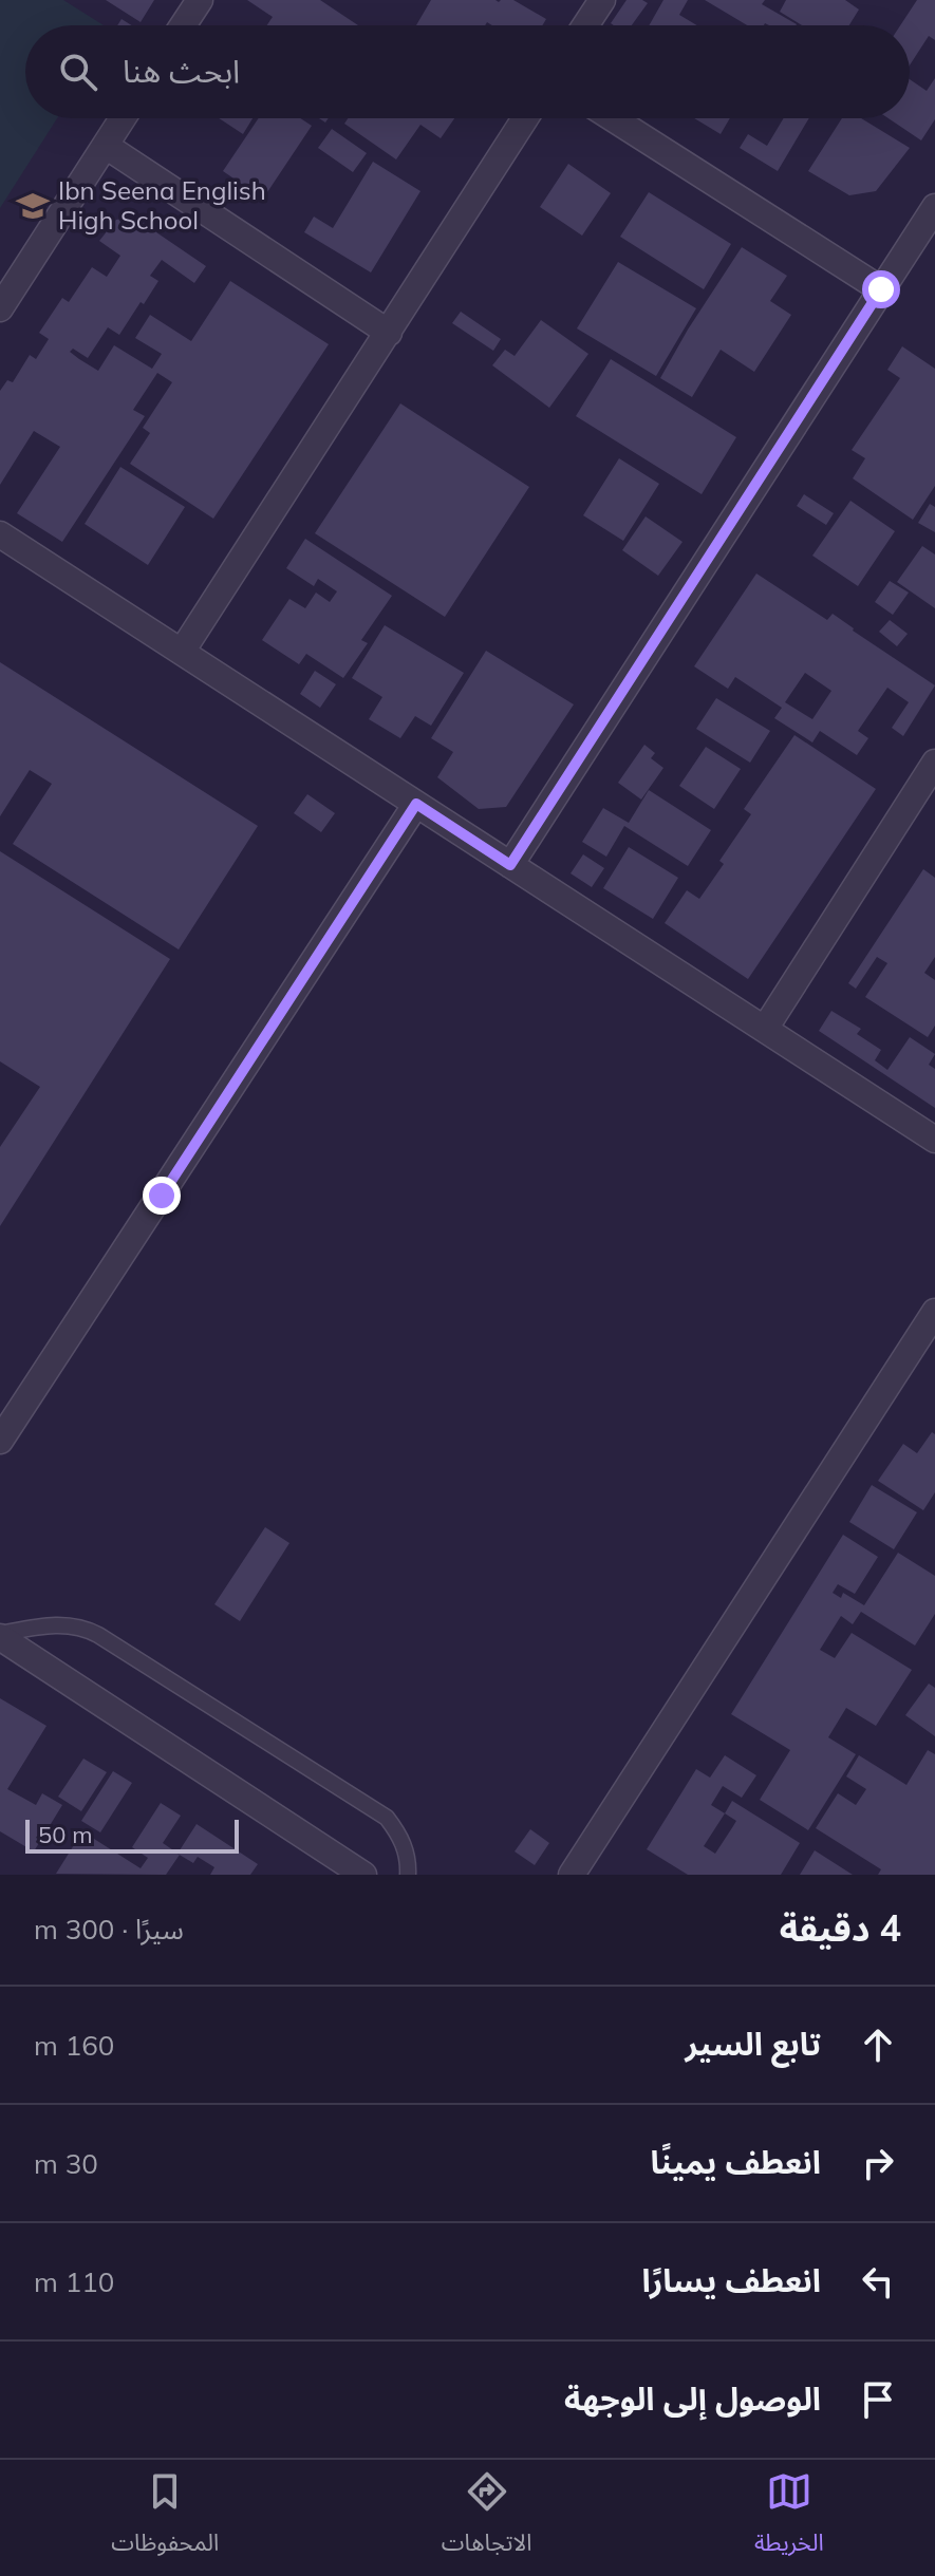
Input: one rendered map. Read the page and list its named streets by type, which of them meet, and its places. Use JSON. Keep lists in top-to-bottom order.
{
  "places": {
    "school or university": ["Ibn Seena English High School"]
  },
  "scale_bar": "50 m",
  "page": {
    "search": "ابحث هنا",
    "scale": "50 m",
    "heading": ["4 دقيقة", "سيرًا · 300 m"],
    "list": [
      ["تابع السير", "160 m"],
      ["انعطف يمينًا", "30 m"],
      ["انعطف يسارًا", "110 m"],
      "الوصول إلى الوجهة"
    ],
    "nav": ["الخريطة", "الاتجاهات", "المحفوظات"]
  }
}
